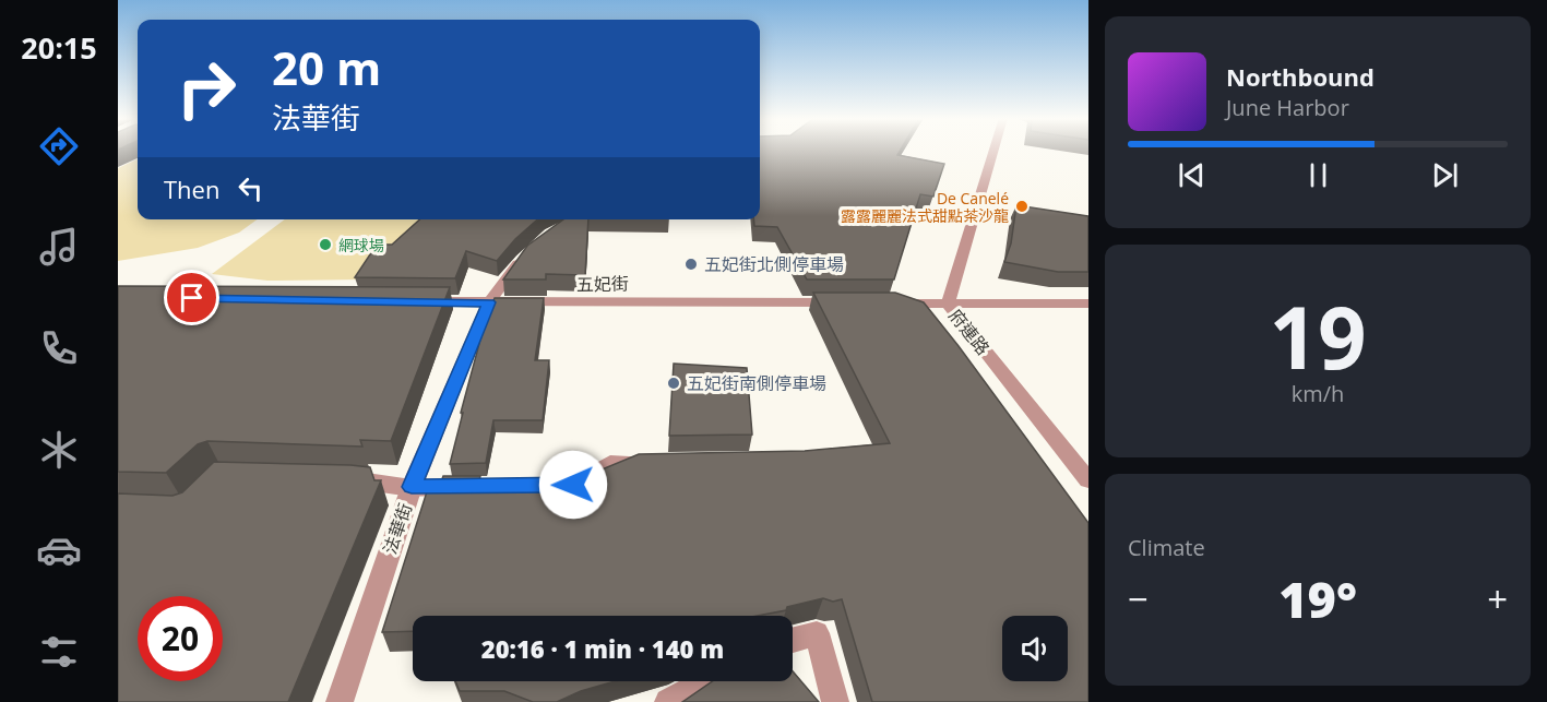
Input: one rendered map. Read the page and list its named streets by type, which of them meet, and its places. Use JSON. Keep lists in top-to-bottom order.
{
  "streets": {
    "street": ["五妃街", "府連路", "法華街"]
  },
  "crossings": [
    ["五妃街", "法華街"]
  ],
  "places": [
    "De Canelé 露露麗麗法式甜點茶沙龍",
    "網球場",
    "五妃街北側停車場",
    "五妃街南側停車場"
  ],
  "page": {
    "tabs": "20:15",
    "turn": ["20 m", "法華街"],
    "song": ["Northbound", "June Harbor"],
    "then": "Then",
    "tile": [
      ["19", "km/h"],
      "Climate"
    ],
    "heat": ["−", "19°", "+"],
    "limit": "20",
    "trip": "20:16 · 1 min · 140 m"
  }
}
